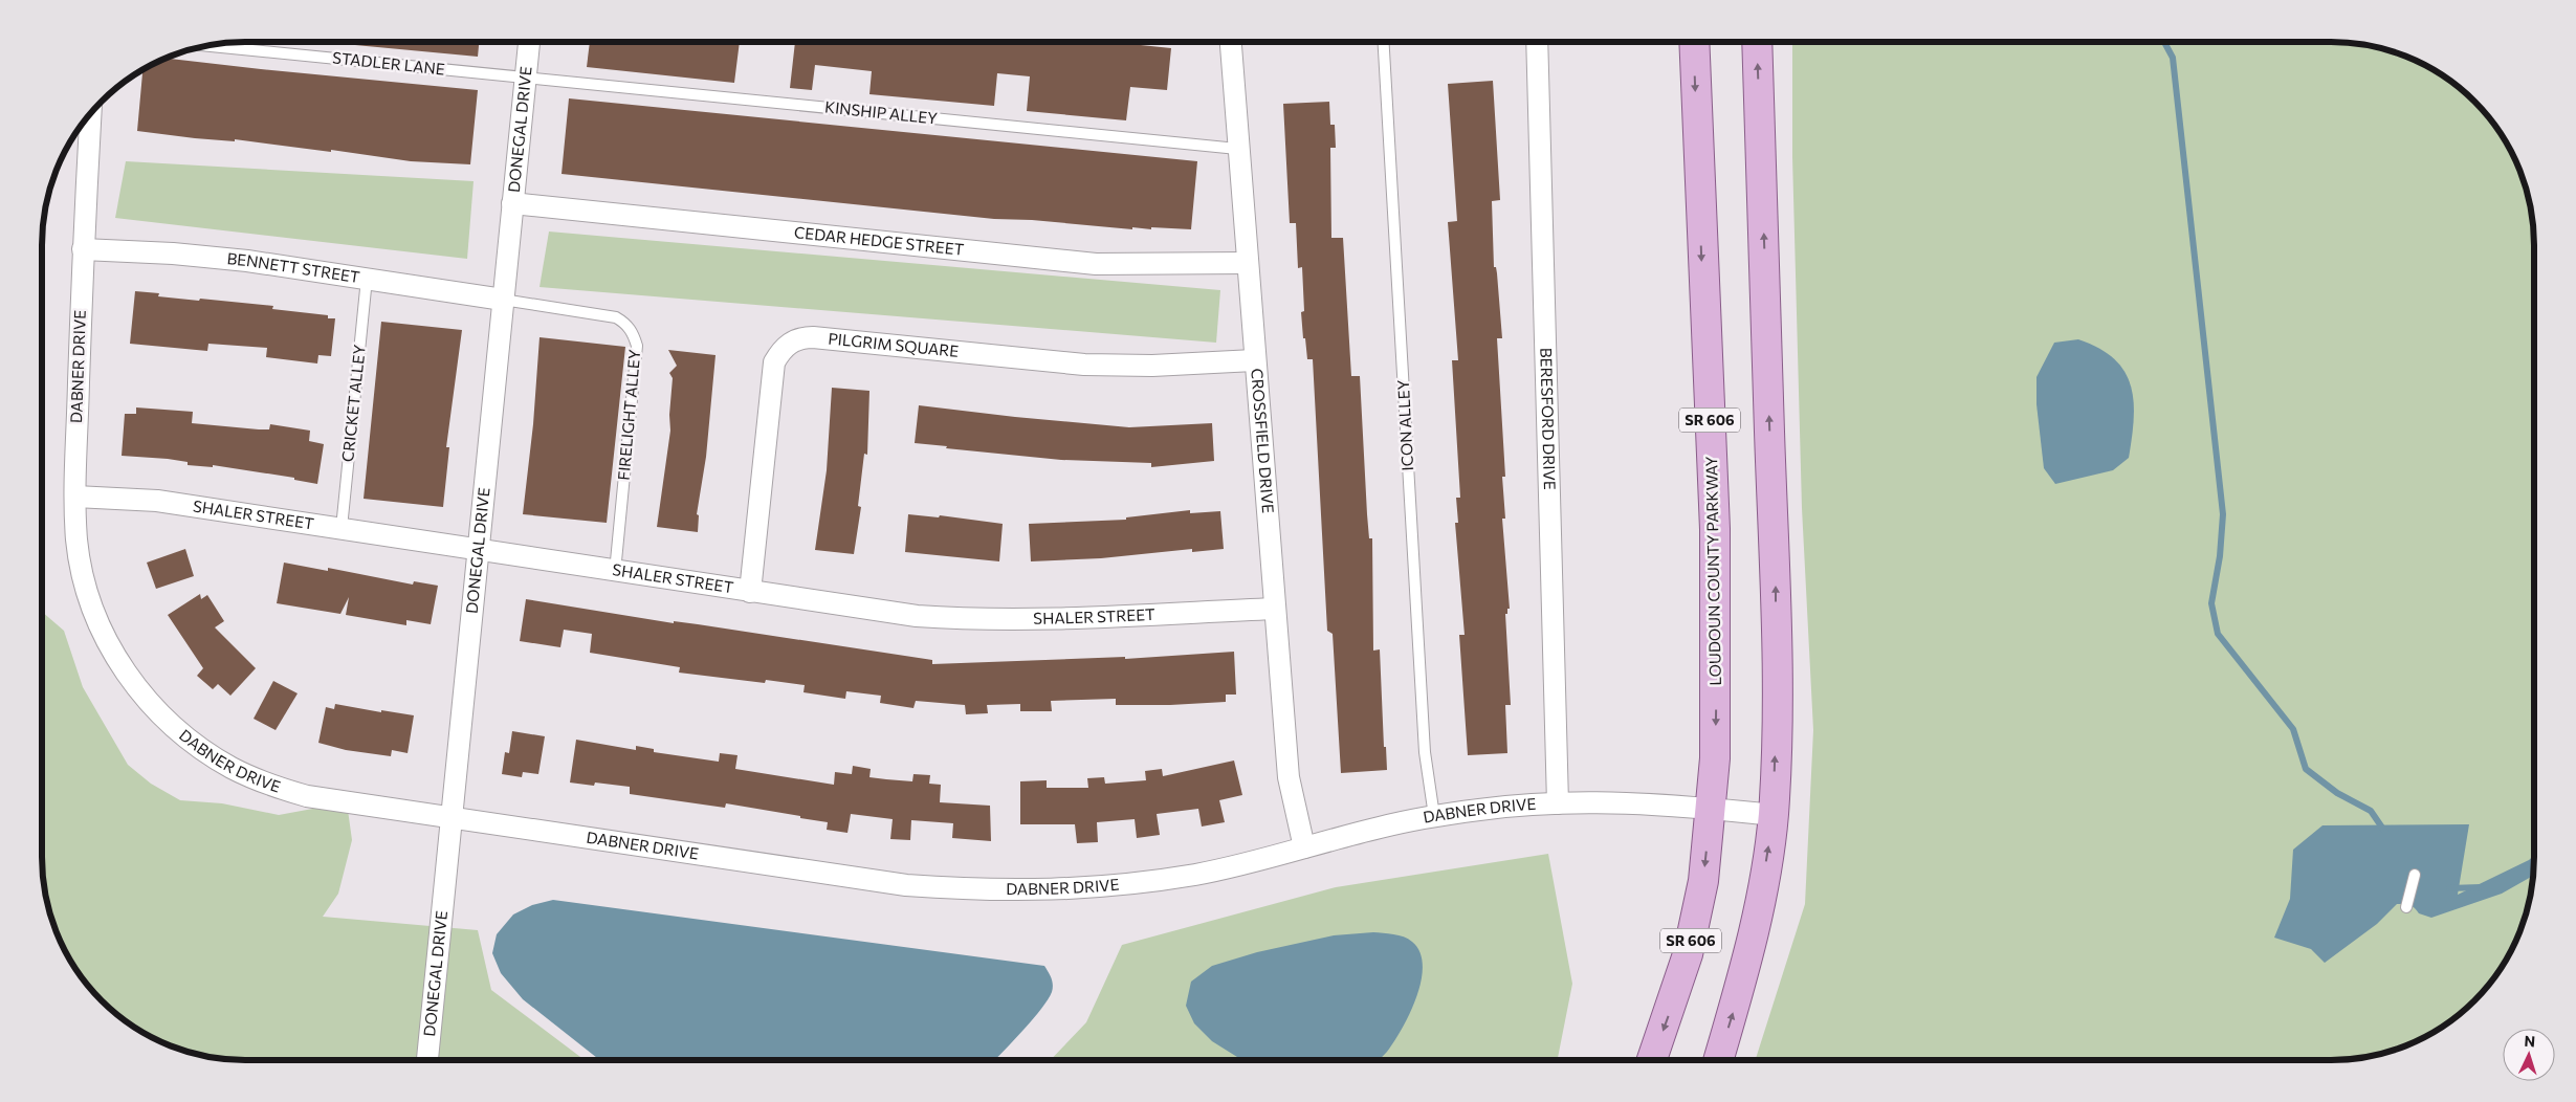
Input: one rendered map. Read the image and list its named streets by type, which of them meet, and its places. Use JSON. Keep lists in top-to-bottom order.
{
  "streets": {
    "main road": ["SR 606", "LOUDOUN COUNTY PARKWAY"],
    "street": [
      "DONEGAL DRIVE",
      "CEDAR HEDGE STREET",
      "BENNETT STREET",
      "PILGRIM SQUARE",
      "DABNER DRIVE",
      "BERESFORD DRIVE",
      "CROSSFIELD DRIVE",
      "SHALER STREET"
    ],
    "lane": [
      "STADLER LANE",
      "KINSHIP ALLEY",
      "CRICKET ALLEY",
      "FIRELIGHT ALLEY",
      "ICON ALLEY"
    ]
  },
  "crossings": [
    ["STADLER LANE", "KINSHIP ALLEY"],
    ["STADLER LANE", "DONEGAL DRIVE"],
    ["KINSHIP ALLEY", "DONEGAL DRIVE"],
    ["KINSHIP ALLEY", "CROSSFIELD DRIVE"],
    ["DONEGAL DRIVE", "CEDAR HEDGE STREET"],
    ["DONEGAL DRIVE", "BENNETT STREET"],
    ["DONEGAL DRIVE", "DABNER DRIVE"],
    ["DONEGAL DRIVE", "FIRELIGHT ALLEY"],
    ["DONEGAL DRIVE", "SHALER STREET"],
    ["CEDAR HEDGE STREET", "CROSSFIELD DRIVE"],
    ["BENNETT STREET", "DABNER DRIVE"],
    ["BENNETT STREET", "CRICKET ALLEY"],
    ["BENNETT STREET", "FIRELIGHT ALLEY"],
    ["PILGRIM SQUARE", "CROSSFIELD DRIVE"],
    ["PILGRIM SQUARE", "SHALER STREET"],
    ["DABNER DRIVE", "BERESFORD DRIVE"],
    ["DABNER DRIVE", "ICON ALLEY"],
    ["DABNER DRIVE", "CROSSFIELD DRIVE"],
    ["DABNER DRIVE", "SHALER STREET"],
    ["DABNER DRIVE", "LOUDOUN COUNTY PARKWAY"],
    ["CRICKET ALLEY", "SHALER STREET"],
    ["FIRELIGHT ALLEY", "SHALER STREET"],
    ["CROSSFIELD DRIVE", "SHALER STREET"]
  ],
  "north": "top"
}
